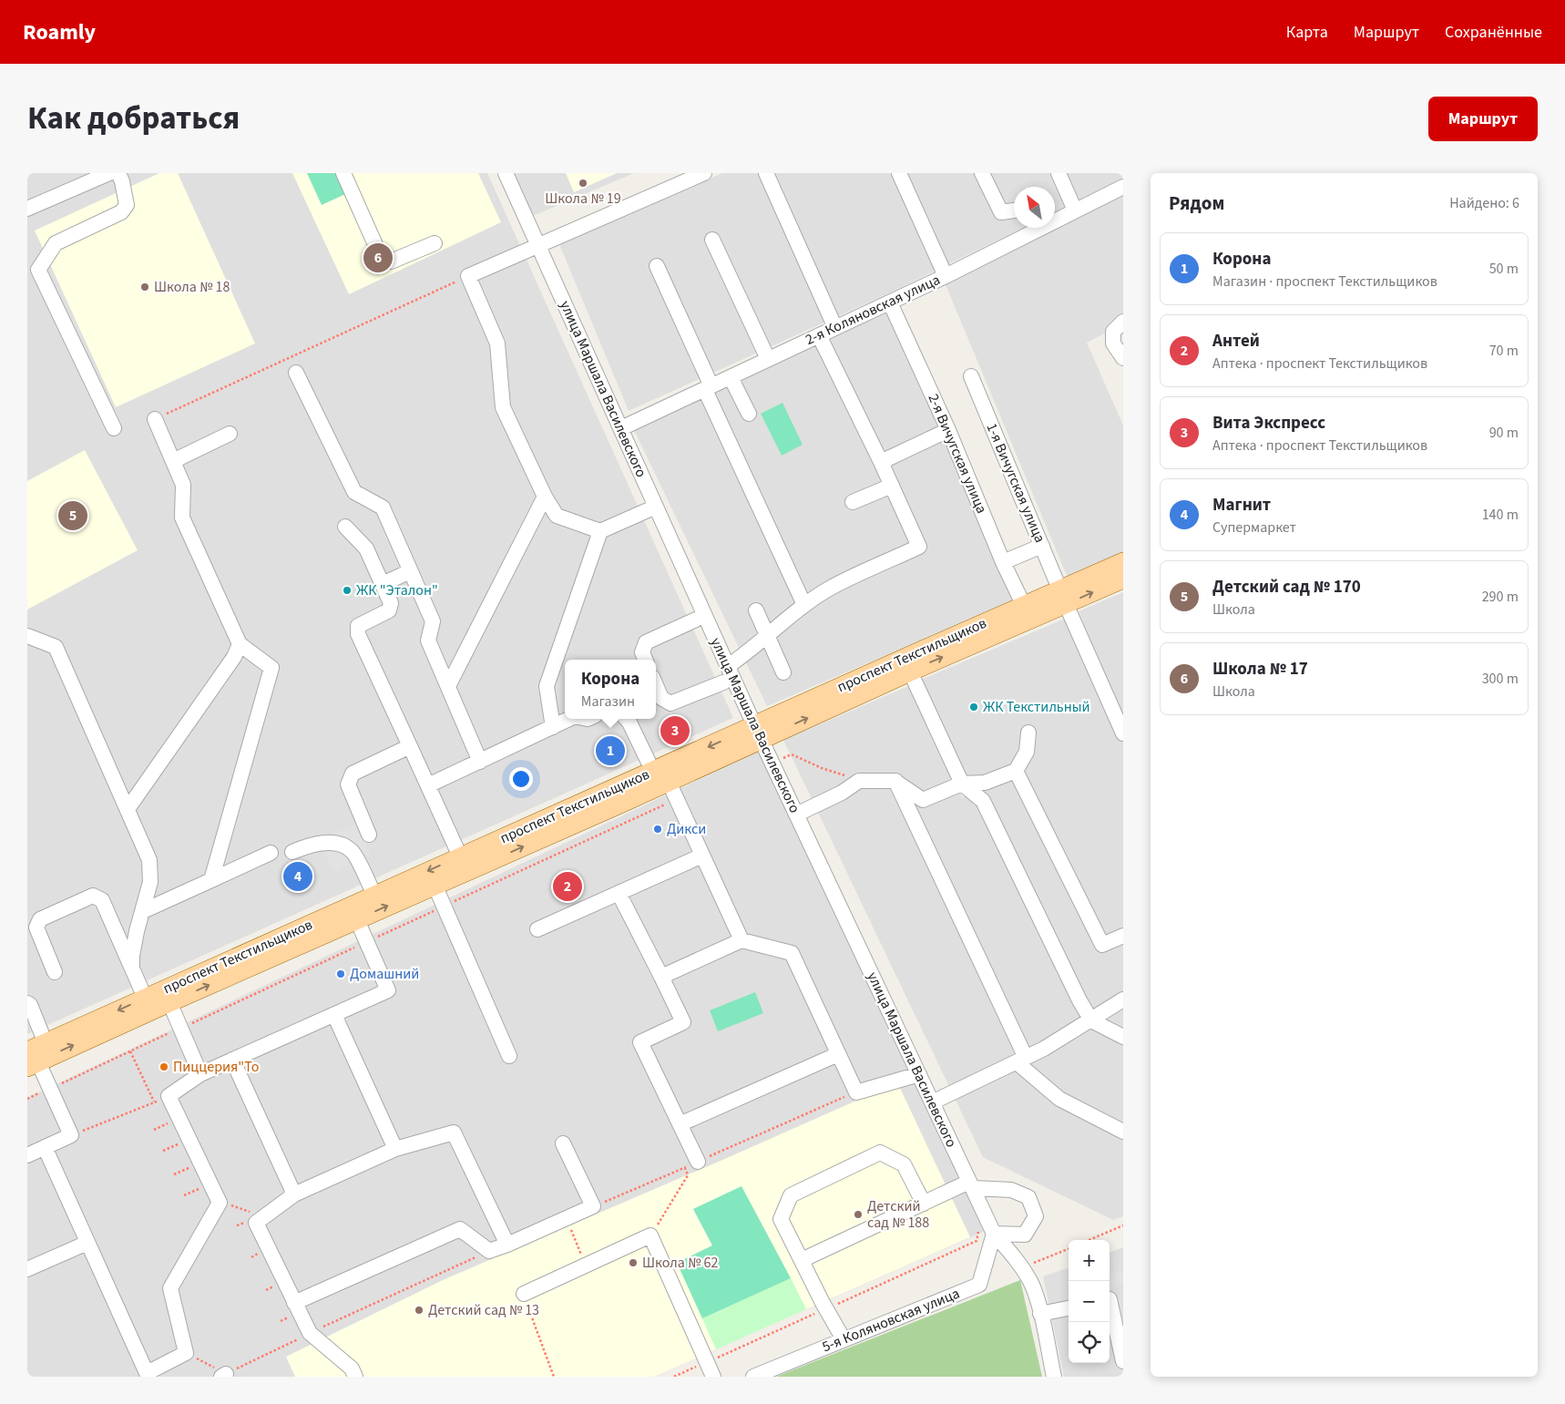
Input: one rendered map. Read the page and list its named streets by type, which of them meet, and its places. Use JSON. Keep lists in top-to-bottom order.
{
  "streets": {
    "main road": ["проспект Текстильщиков"],
    "street": [
      "2-я Коляновская улица",
      "улица Маршала Василевского",
      "2-я Вичугская улица",
      "1-я Вичугская улица",
      "5-я Коляновская улица"
    ]
  },
  "crossings": [
    ["2-я Коляновская улица", "улица Маршала Василевского"],
    ["2-я Коляновская улица", "2-я Вичугская улица"],
    ["улица Маршала Василевского", "проспект Текстильщиков"],
    ["улица Маршала Василевского", "5-я Коляновская улица"],
    ["2-я Вичугская улица", "проспект Текстильщиков"],
    ["1-я Вичугская улица", "проспект Текстильщиков"]
  ],
  "places": [
    "Школа № 19",
    "Школа № 18",
    "ЖК \"Эталон\"",
    "ЖК Текстильный",
    "Дикси",
    "Домашний",
    "Пиццерия\"То",
    "Детский сад № 188",
    "Школа № 62",
    "Детский сад № 13"
  ],
  "north": "top left",
  "page": {
    "header": "Roamly",
    "nav": ["Карта", "Маршрут", "Сохранённые"],
    "title": "Как добраться",
    "buttons": "Маршрут",
    "heading": ["Рядом", "Найдено: 6"],
    "list": [
      {
        "mark": "1",
        "name": "Корона",
        "note": "Магазин · проспект Текстильщиков",
        "value": "50 m"
      },
      {
        "mark": "2",
        "name": "Антей",
        "note": "Аптека · проспект Текстильщиков",
        "value": "70 m"
      },
      {
        "mark": "3",
        "name": "Вита Экспресс",
        "note": "Аптека · проспект Текстильщиков",
        "value": "90 m"
      },
      {
        "mark": "4",
        "name": "Магнит",
        "note": "Супермаркет",
        "value": "140 m"
      },
      {
        "mark": "5",
        "name": "Детский сад № 170",
        "note": "Школа",
        "value": "290 m"
      },
      {
        "mark": "6",
        "name": "Школа № 17",
        "note": "Школа",
        "value": "300 m"
      }
    ],
    "pins": [
      "6",
      "5",
      "3",
      "1",
      "4",
      "2"
    ],
    "popup": ["Корона", "Магазин"],
    "map_buttons": ["+", "−"]
  }
}
